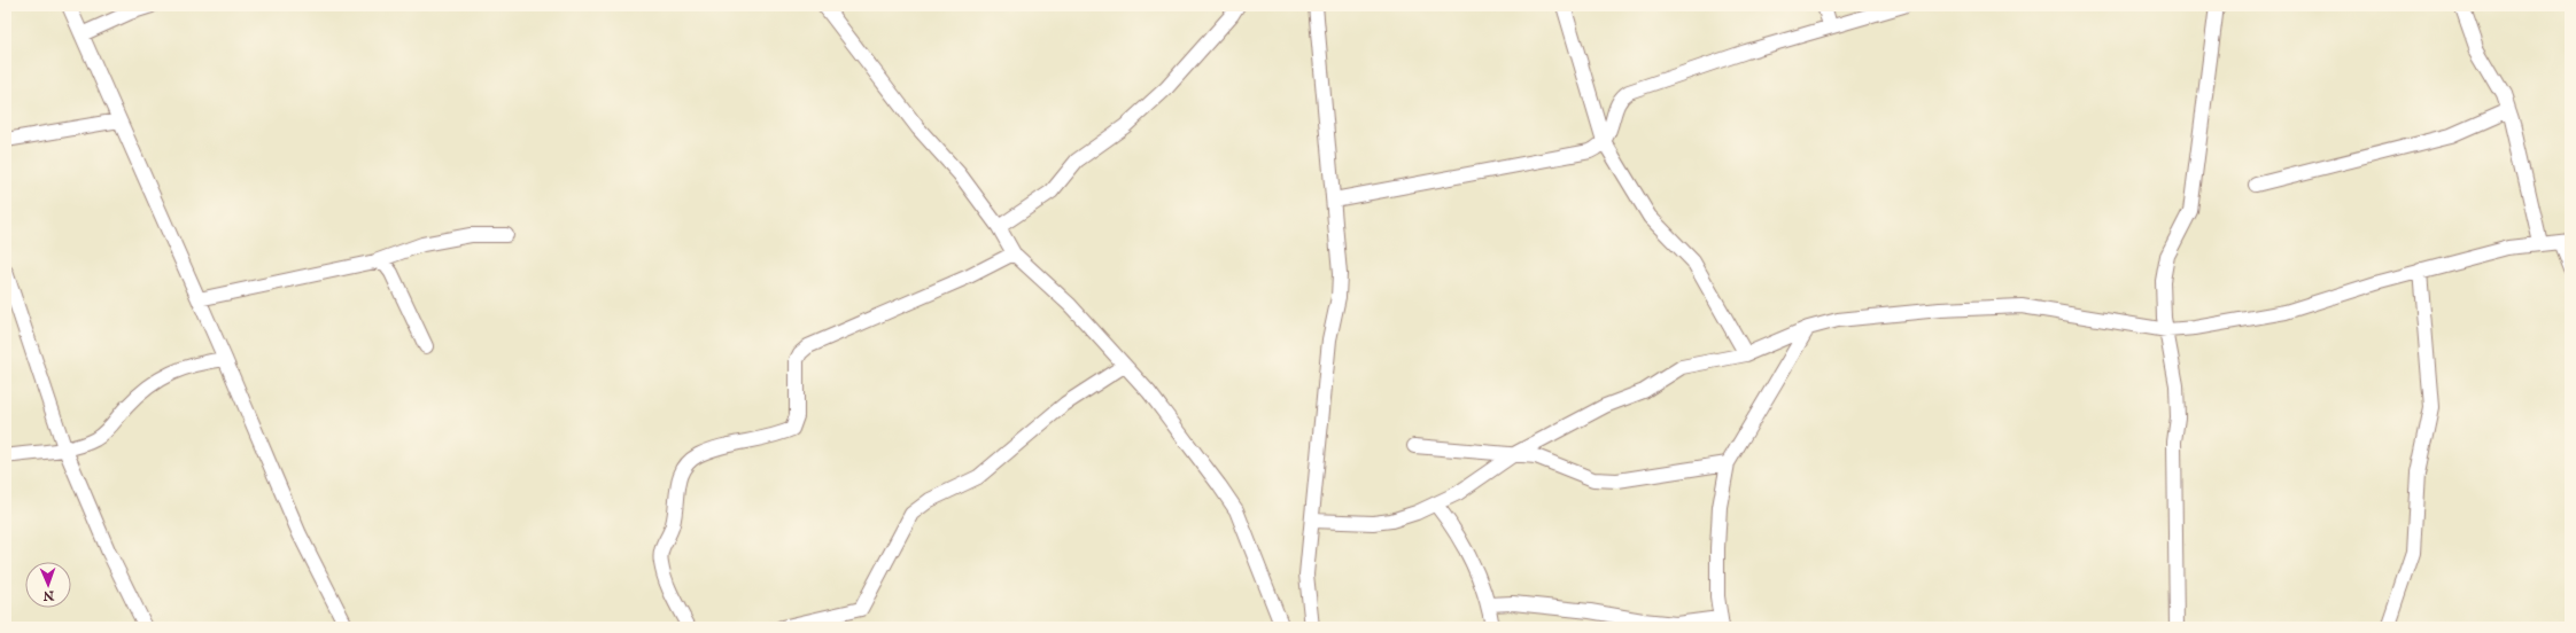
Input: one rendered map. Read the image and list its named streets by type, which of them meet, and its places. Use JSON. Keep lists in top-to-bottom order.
{
  "north": "bottom"
}
